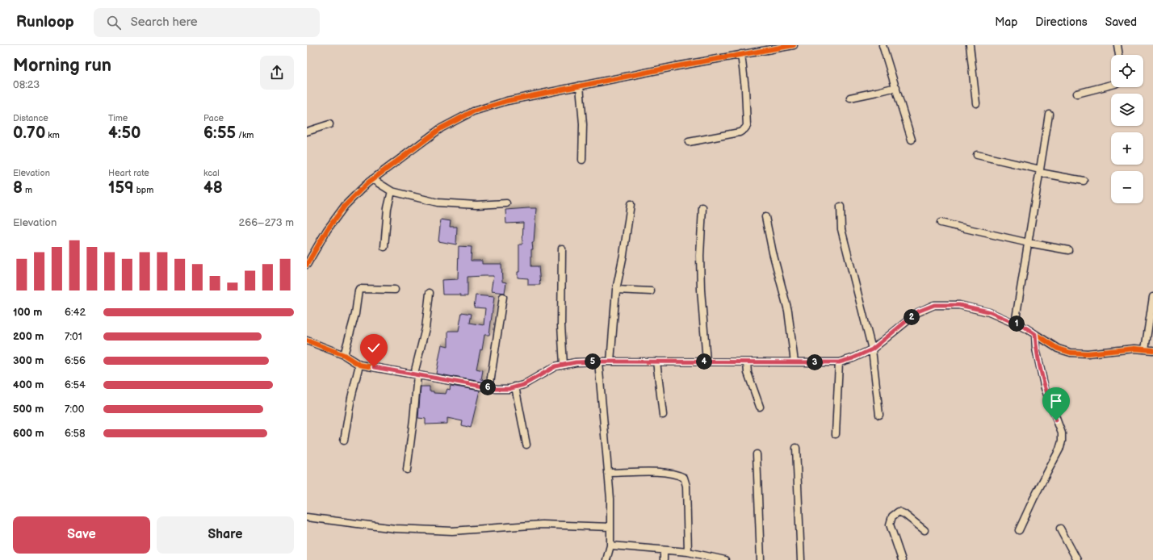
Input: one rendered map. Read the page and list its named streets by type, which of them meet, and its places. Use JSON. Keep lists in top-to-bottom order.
{
  "page": {
    "header": "Runloop",
    "search": "Search here",
    "nav": ["Map", "Directions", "Saved"],
    "heading": ["Morning run", "08:23"],
    "map_buttons": ["+", "−"],
    "stats": [
      ["Distance", "0.70 km"],
      ["Time", "4:50"],
      ["Pace", "6:55 /km"],
      ["Elevation", "8 m"],
      ["Heart rate", "159 bpm"],
      ["kcal", "48"]
    ],
    "chart": ["Elevation", "266–273 m"],
    "list": [
      {
        "name": "100 m",
        "note": "6:42"
      },
      {
        "name": "200 m",
        "note": "7:01"
      },
      {
        "name": "300 m",
        "note": "6:56"
      },
      {
        "name": "400 m",
        "note": "6:54"
      },
      {
        "name": "500 m",
        "note": "7:00"
      },
      {
        "name": "600 m",
        "note": "6:58"
      }
    ],
    "pins": [
      "2",
      "1",
      "4",
      "5",
      "3",
      "6"
    ],
    "buttons": ["Save", "Share"]
  }
}
